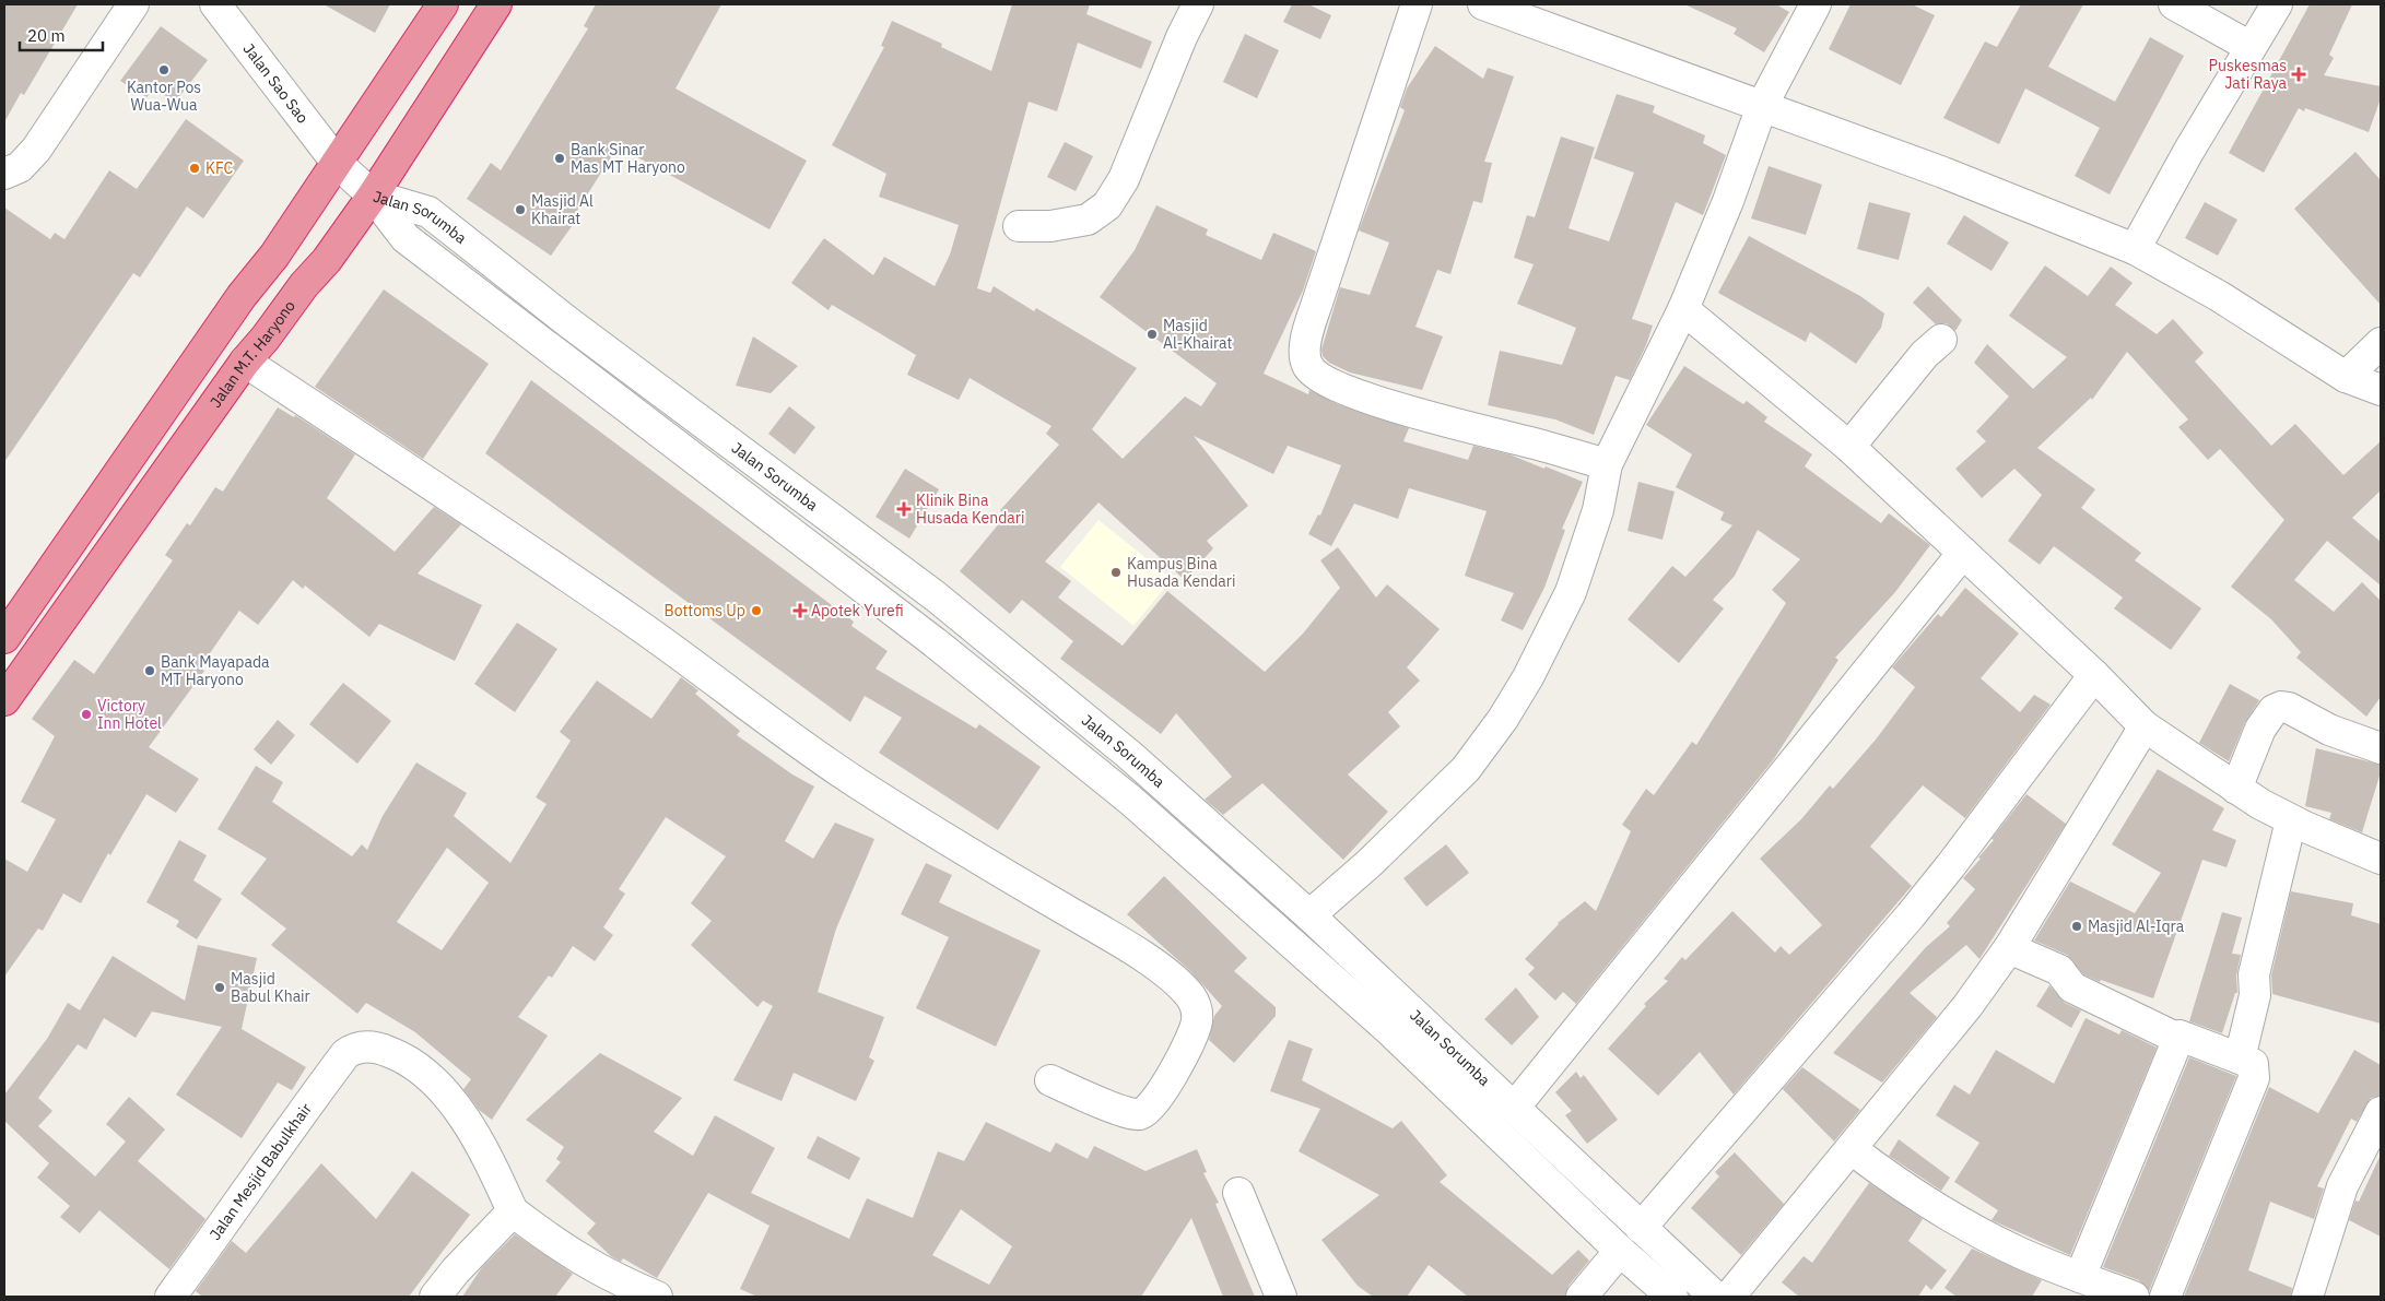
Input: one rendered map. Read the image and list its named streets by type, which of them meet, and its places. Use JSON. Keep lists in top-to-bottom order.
{
  "streets": {
    "highway": ["Jalan M.T. Haryono"],
    "street": ["Jalan Sao Sao", "Jalan Sorumba", "Jalan Mesjid Babulkhair"]
  },
  "crossings": [
    ["Jalan Sao Sao", "Jalan Sorumba"],
    ["Jalan Sao Sao", "Jalan M.T. Haryono"],
    ["Jalan Sorumba", "Jalan M.T. Haryono"]
  ],
  "places": {
    "other": [
      "Kantor Pos Wua-Wua",
      "Bank Sinar Mas MT Haryono",
      "KFC",
      "Masjid Al Khairat",
      "Masjid Al-Khairat",
      "Kampus Bina Husada Kendari",
      "Bottoms Up",
      "Bank Mayapada MT Haryono",
      "Victory Inn Hotel",
      "Masjid Al-Iqra",
      "Masjid Babul Khair"
    ],
    "health": ["Puskesmas Jati Raya", "Klinik Bina Husada Kendari", "Apotek Yurefi"]
  },
  "scale_bar": "20 m"
}
